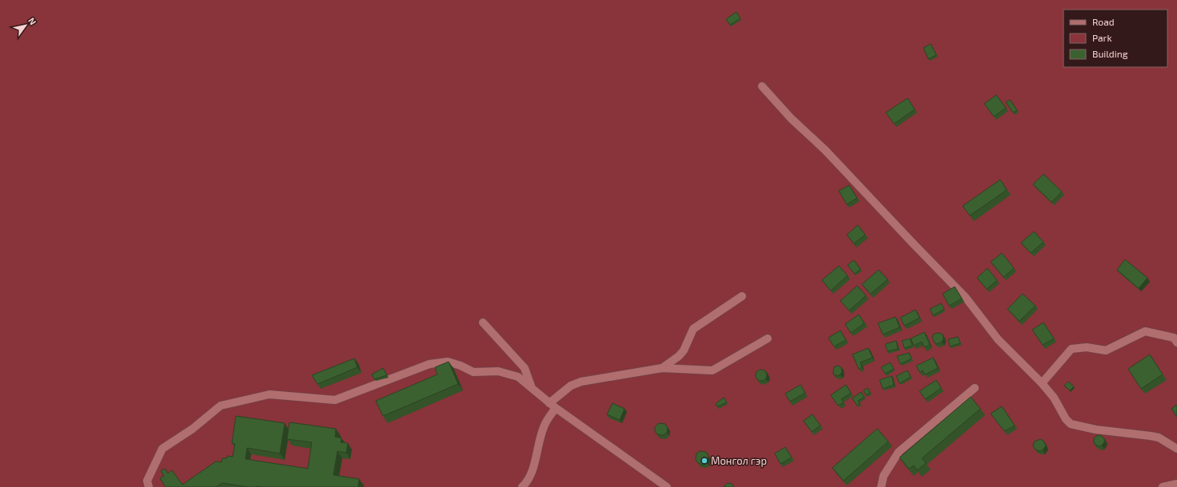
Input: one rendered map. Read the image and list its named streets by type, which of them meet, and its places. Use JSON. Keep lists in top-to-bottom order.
{
  "places": ["Монгол гэр"],
  "legend": ["Road", "Park", "Building"],
  "north": "top right"
}
